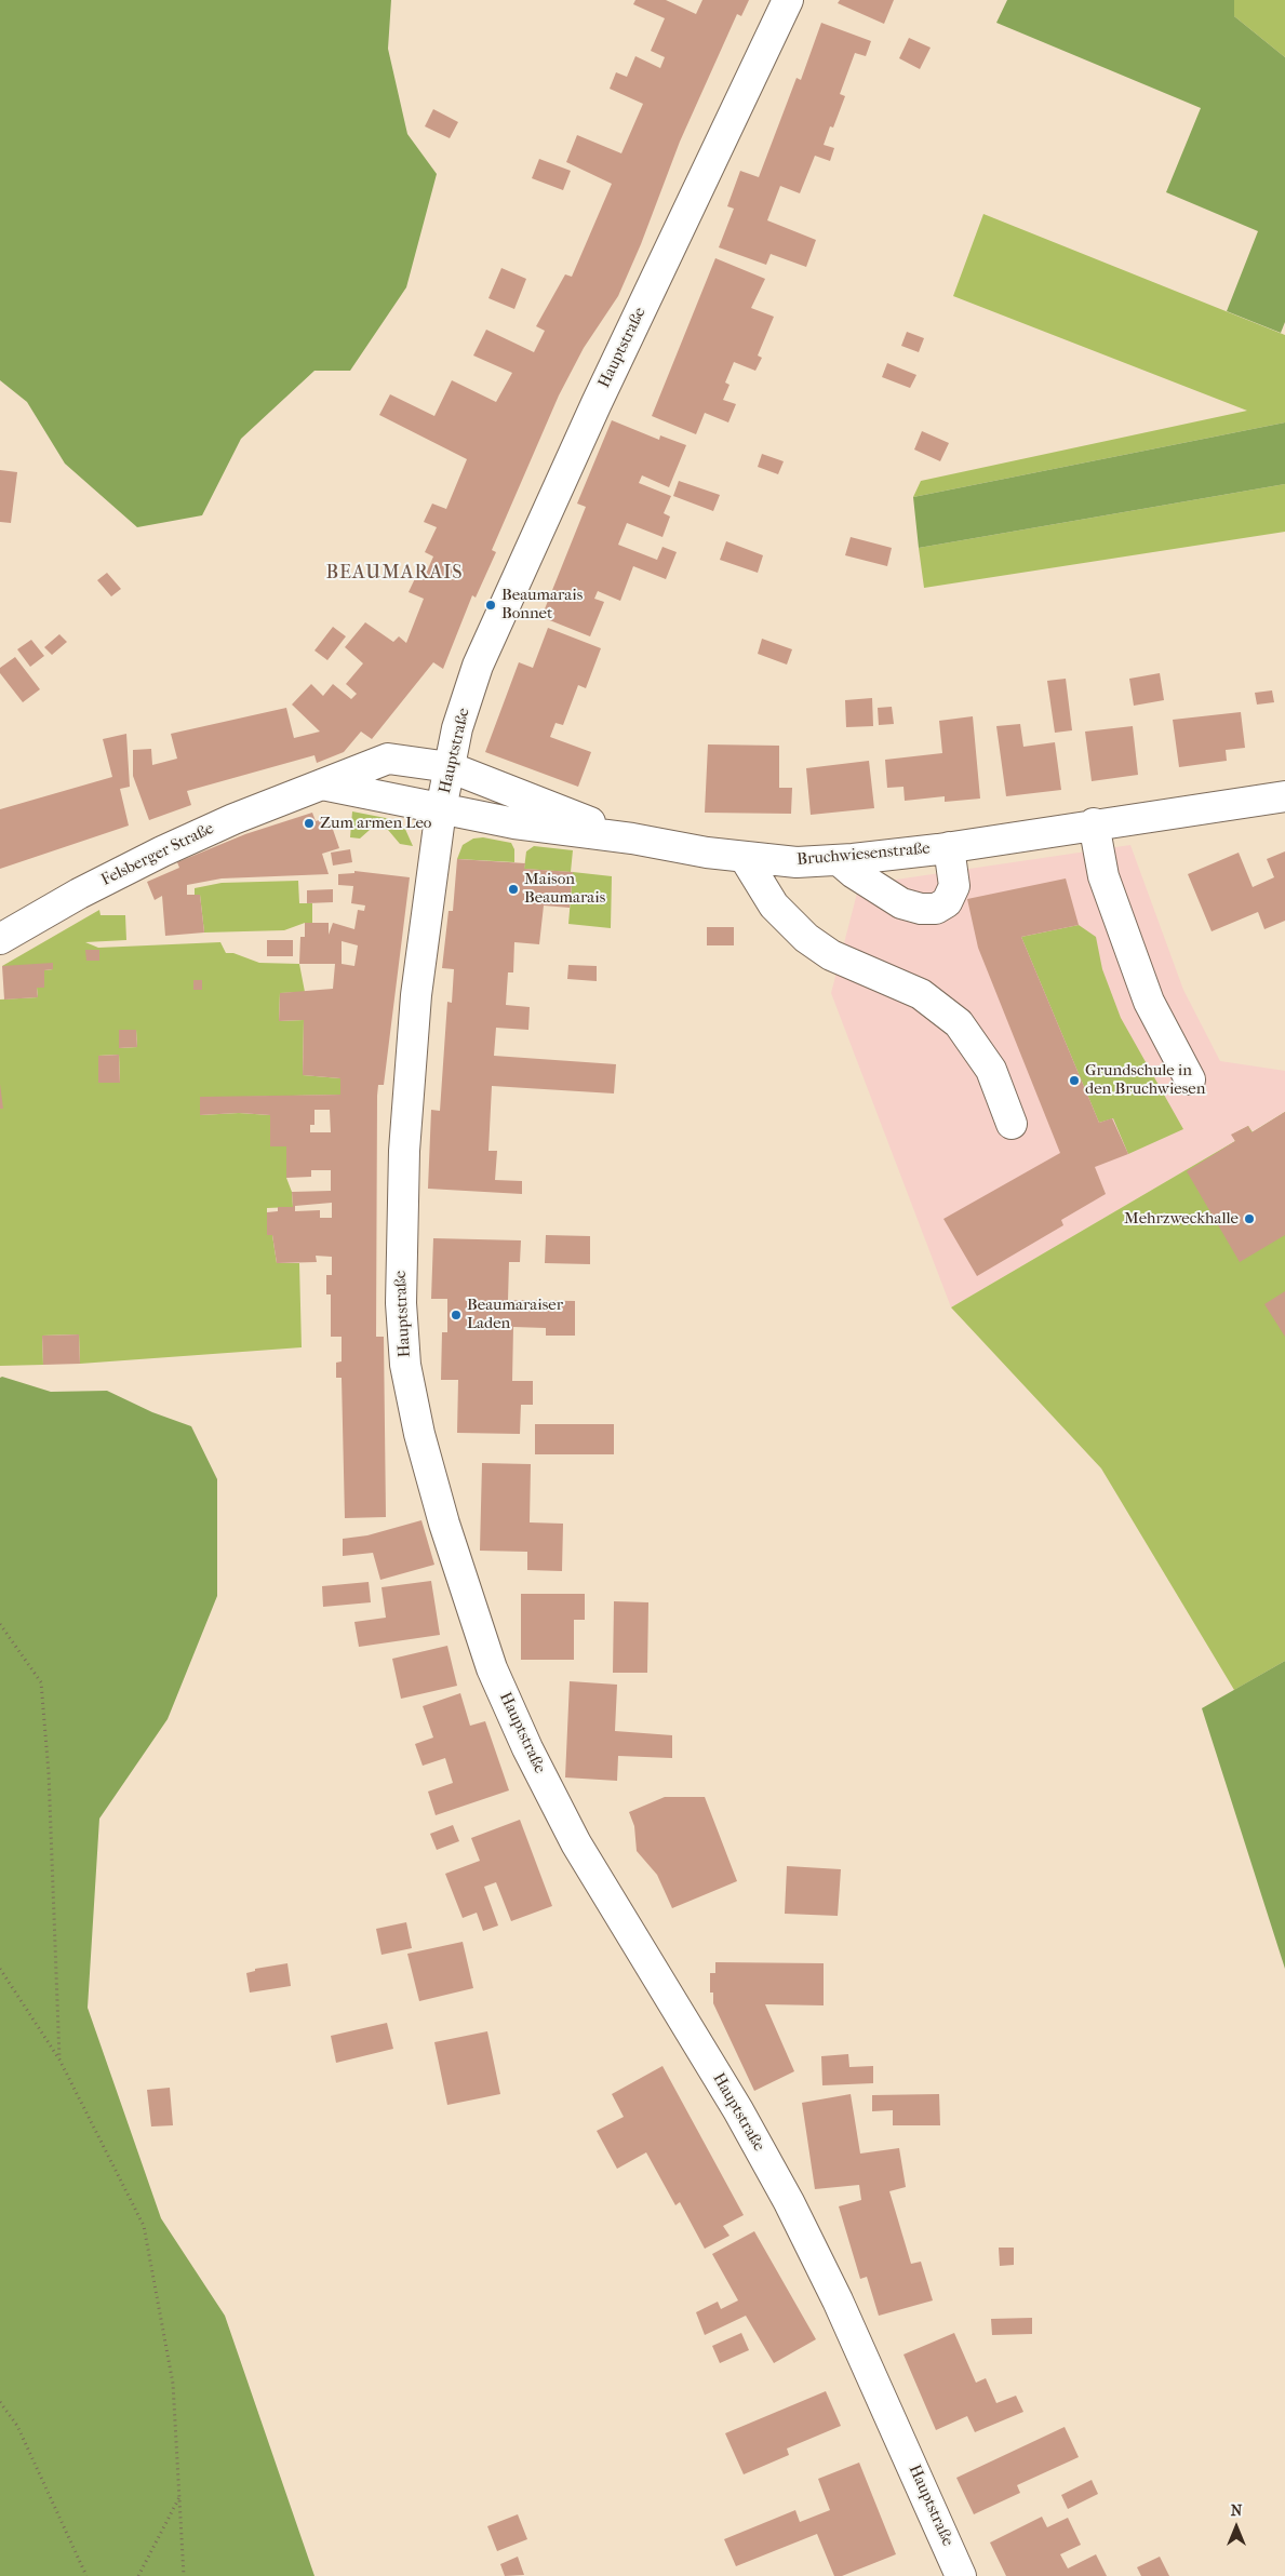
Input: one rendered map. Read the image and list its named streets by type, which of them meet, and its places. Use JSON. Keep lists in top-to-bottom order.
{
  "streets": {
    "street": ["Hauptstraße", "Felsberger Straße", "Bruchwiesenstraße"]
  },
  "crossings": [
    ["Hauptstraße", "Felsberger Straße"],
    ["Hauptstraße", "Bruchwiesenstraße"],
    ["Felsberger Straße", "Bruchwiesenstraße"]
  ],
  "districts": ["BEAUMARAIS"],
  "places": [
    "Beaumarais Bonnet",
    "Zum armen Leo",
    "Maison Beaumarais",
    "Grundschule in den Bruchwiesen",
    "Mehrzweckhalle",
    "Beaumaraiser Laden"
  ],
  "north": "top"
}
